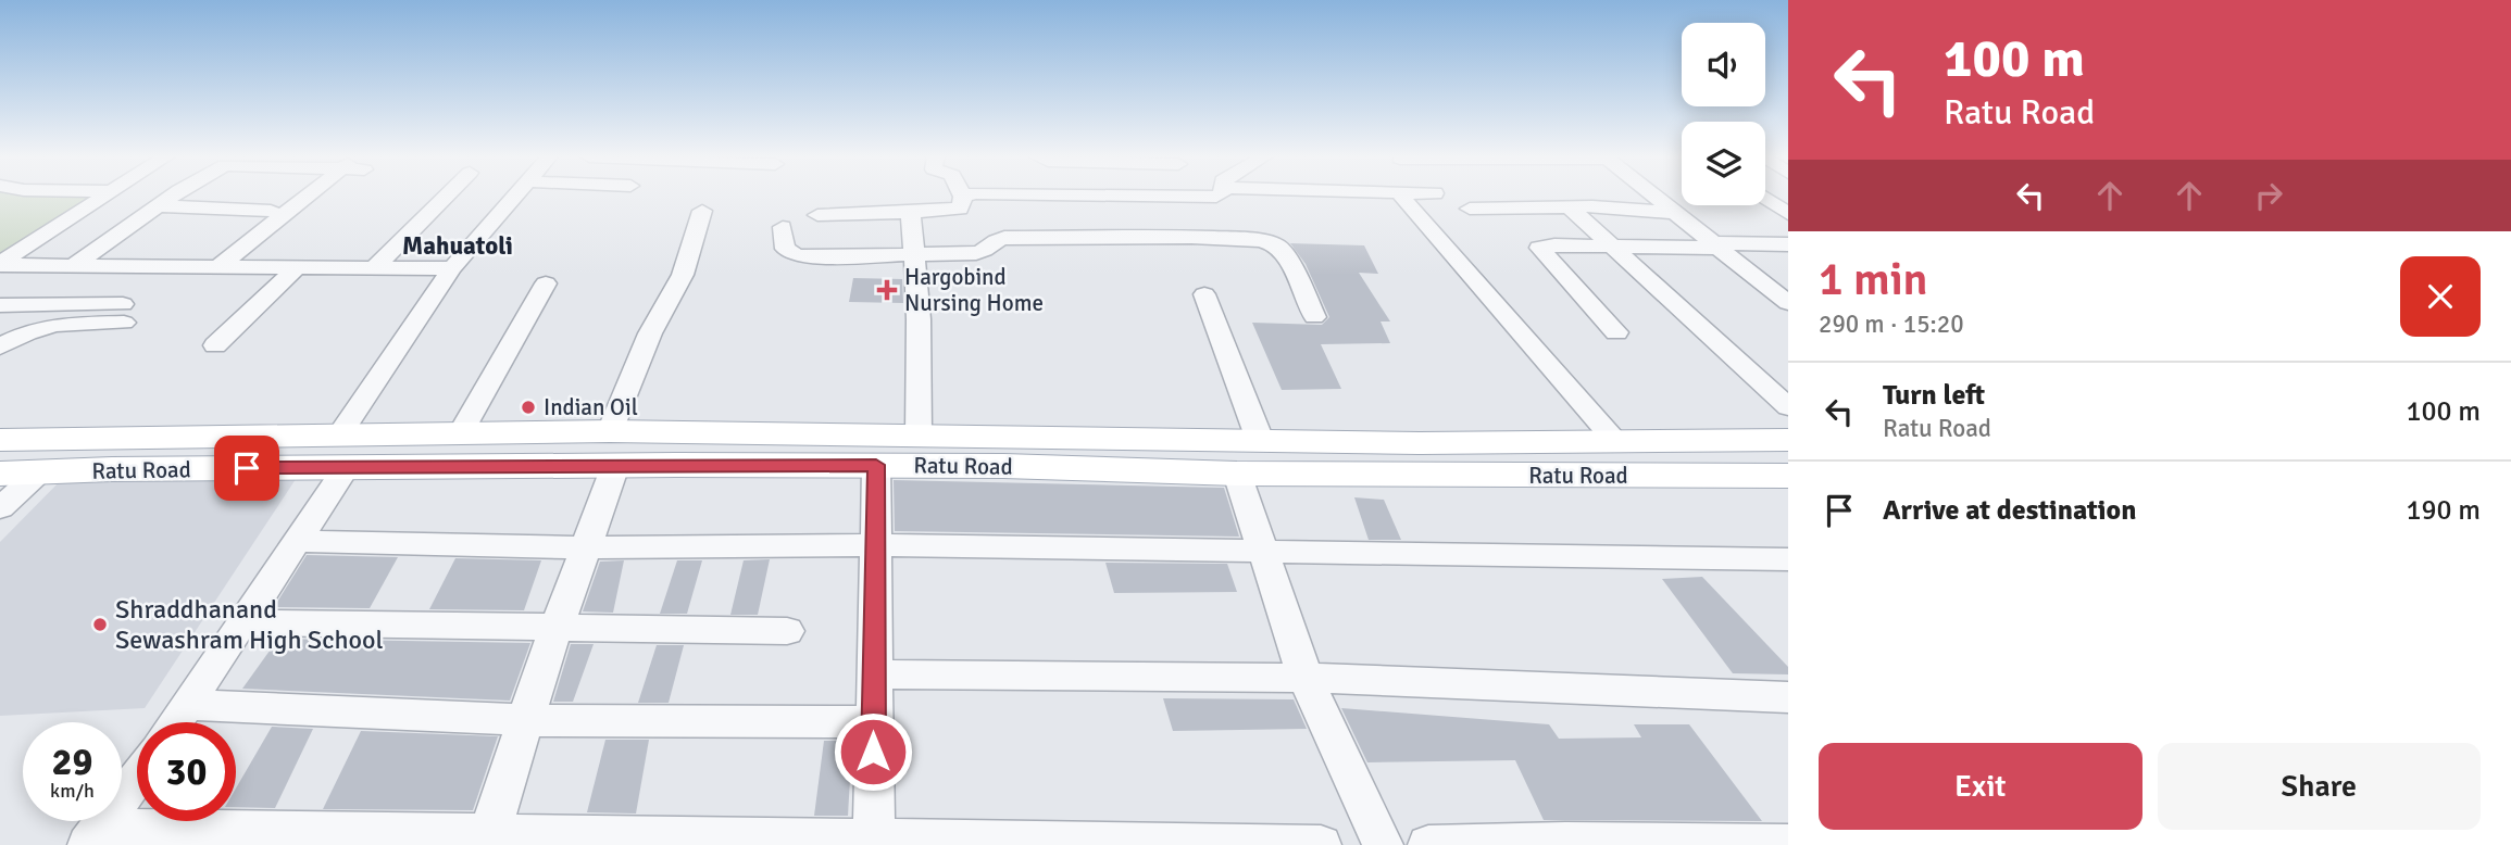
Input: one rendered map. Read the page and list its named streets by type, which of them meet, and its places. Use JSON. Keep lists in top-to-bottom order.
{
  "streets": {
    "main road": ["Ratu Road"]
  },
  "districts": ["Mahuatoli"],
  "places": {
    "health": ["Hargobind Nursing Home"],
    "other": ["Indian Oil", "Shraddhanand Sewashram High School"]
  },
  "page": {
    "turn": ["100 m", "Ratu Road"],
    "heading": ["1 min", "290 m · 15:20"],
    "list": [
      {
        "name": "Turn left",
        "note": "Ratu Road",
        "value": "100 m"
      },
      {
        "name": "Arrive at destination",
        "value": "190 m"
      }
    ],
    "speed": "29 km/h",
    "limit": "30",
    "buttons": ["Exit", "Share"]
  }
}
